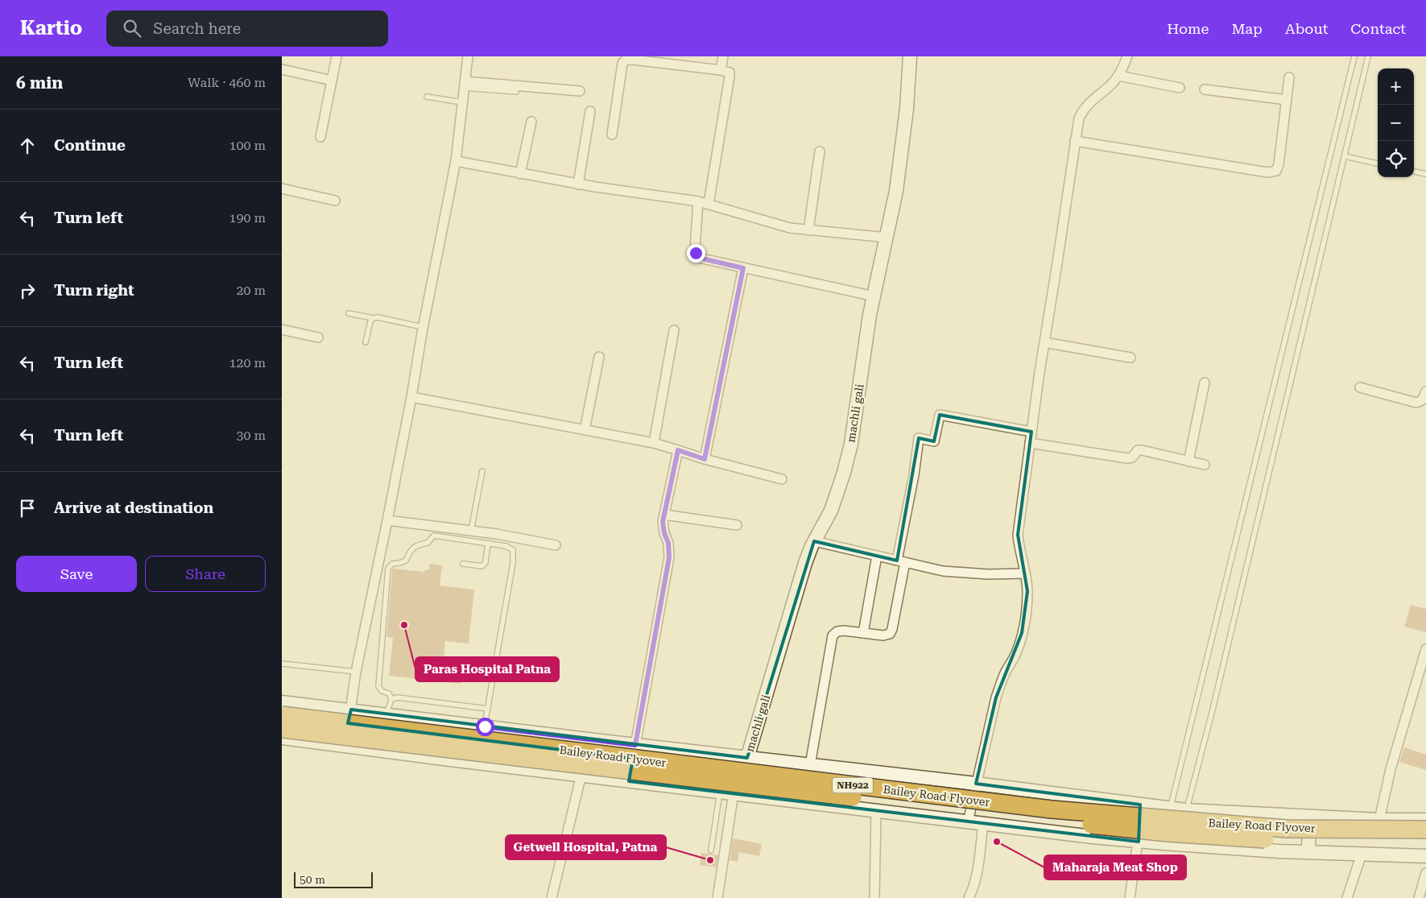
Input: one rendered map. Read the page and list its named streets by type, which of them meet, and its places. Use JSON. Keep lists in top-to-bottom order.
{
  "streets": {
    "highway": ["Bailey Road Flyover", "NH922"],
    "main road": ["machli gali"]
  },
  "places": ["Paras Hospital Patna", "Maharaja Meat Shop", "Getwell Hospital, Patna"],
  "scale_bar": "50 m",
  "page": {
    "header": "Kartio",
    "search": "Search here",
    "nav": [
      "Home",
      "Map",
      "About",
      "Contact"
    ],
    "heading": ["6 min", "Walk · 460 m"],
    "map_buttons": ["+", "−"],
    "list": [
      ["Continue", "100 m"],
      ["Turn left", "190 m"],
      ["Turn right", "20 m"],
      ["Turn left", "120 m"],
      ["Turn left", "30 m"],
      "Arrive at destination"
    ],
    "buttons": ["Save", "Share"],
    "scale": "50 m"
  }
}
